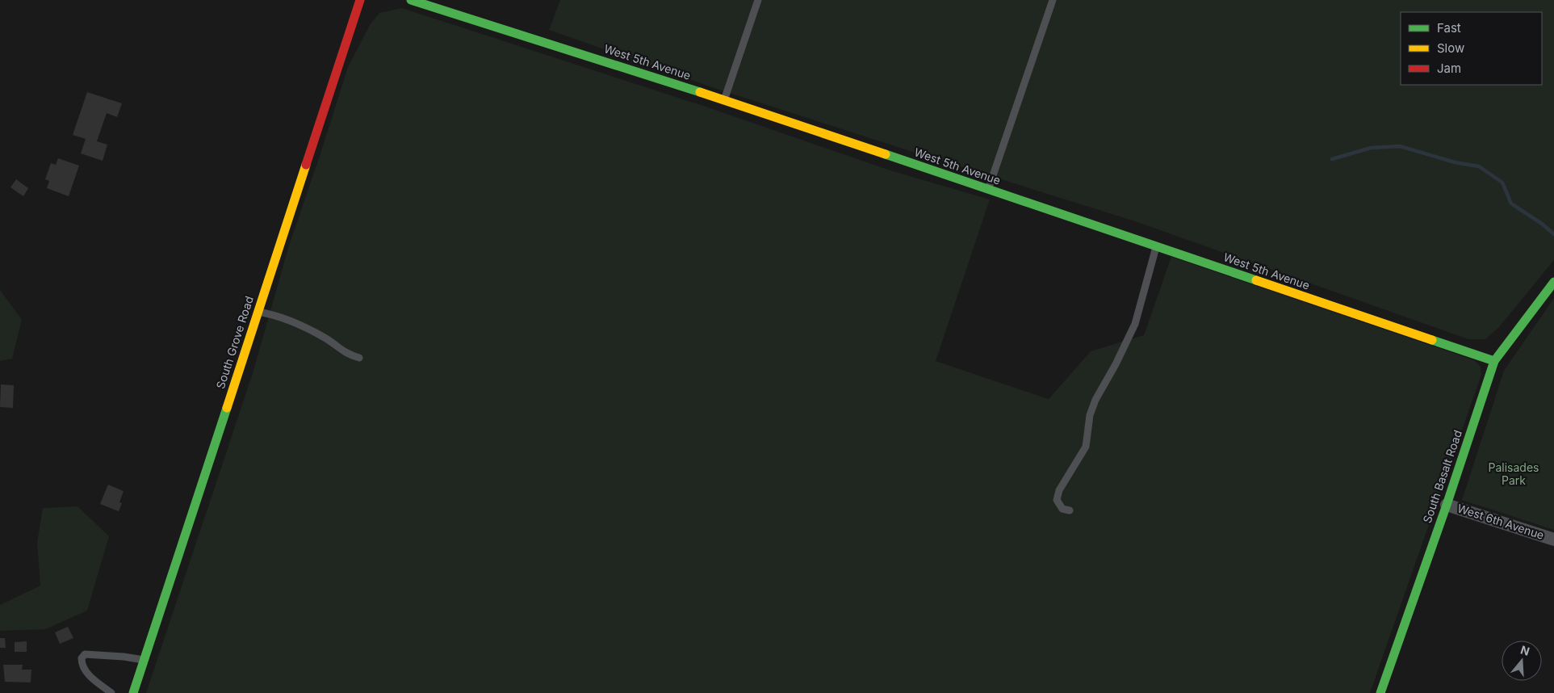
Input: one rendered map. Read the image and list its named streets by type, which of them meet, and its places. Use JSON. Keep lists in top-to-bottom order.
{
  "streets": {
    "street": [
      "West 5th Avenue",
      "South Grove Road",
      "South Basalt Road",
      "West 6th Avenue"
    ]
  },
  "crossings": [
    ["West 5th Avenue", "South Basalt Road"],
    ["South Basalt Road", "West 6th Avenue"]
  ],
  "parks": ["Palisades Park"],
  "legend": ["Fast", "Slow", "Jam"],
  "north": "top"
}
